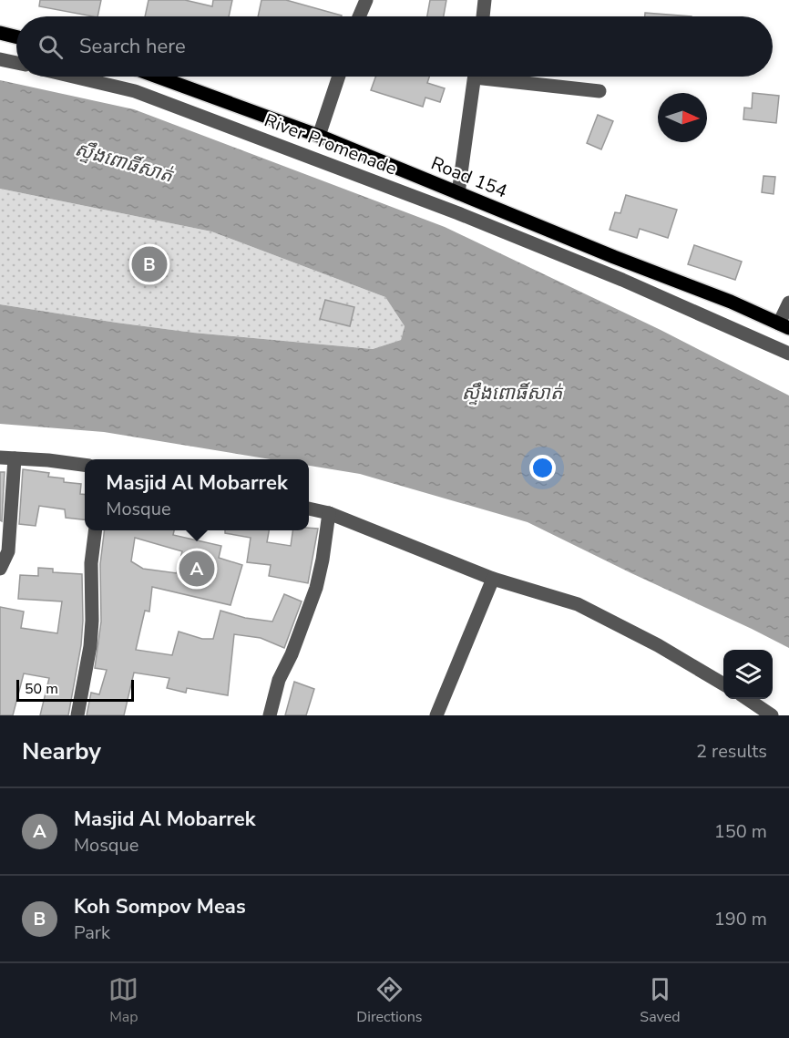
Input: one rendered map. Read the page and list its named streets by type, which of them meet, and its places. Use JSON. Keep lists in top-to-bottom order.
{
  "streets": {
    "main road": ["Road 154"],
    "street": ["River Promenade"]
  },
  "water": ["ស្ទឹងពោធិ៍សាត់"],
  "scale_bar": "50 m",
  "north": "right",
  "page": {
    "search": "Search here",
    "pins": ["B", "A"],
    "popup": ["Masjid Al Mobarrek", "Mosque"],
    "scale": "50 m",
    "heading": ["Nearby", "2 results"],
    "list": [
      {
        "mark": "A",
        "name": "Masjid Al Mobarrek",
        "note": "Mosque",
        "value": "150 m"
      },
      {
        "mark": "B",
        "name": "Koh Sompov Meas",
        "note": "Park",
        "value": "190 m"
      }
    ],
    "nav": ["Map", "Directions", "Saved"]
  }
}
